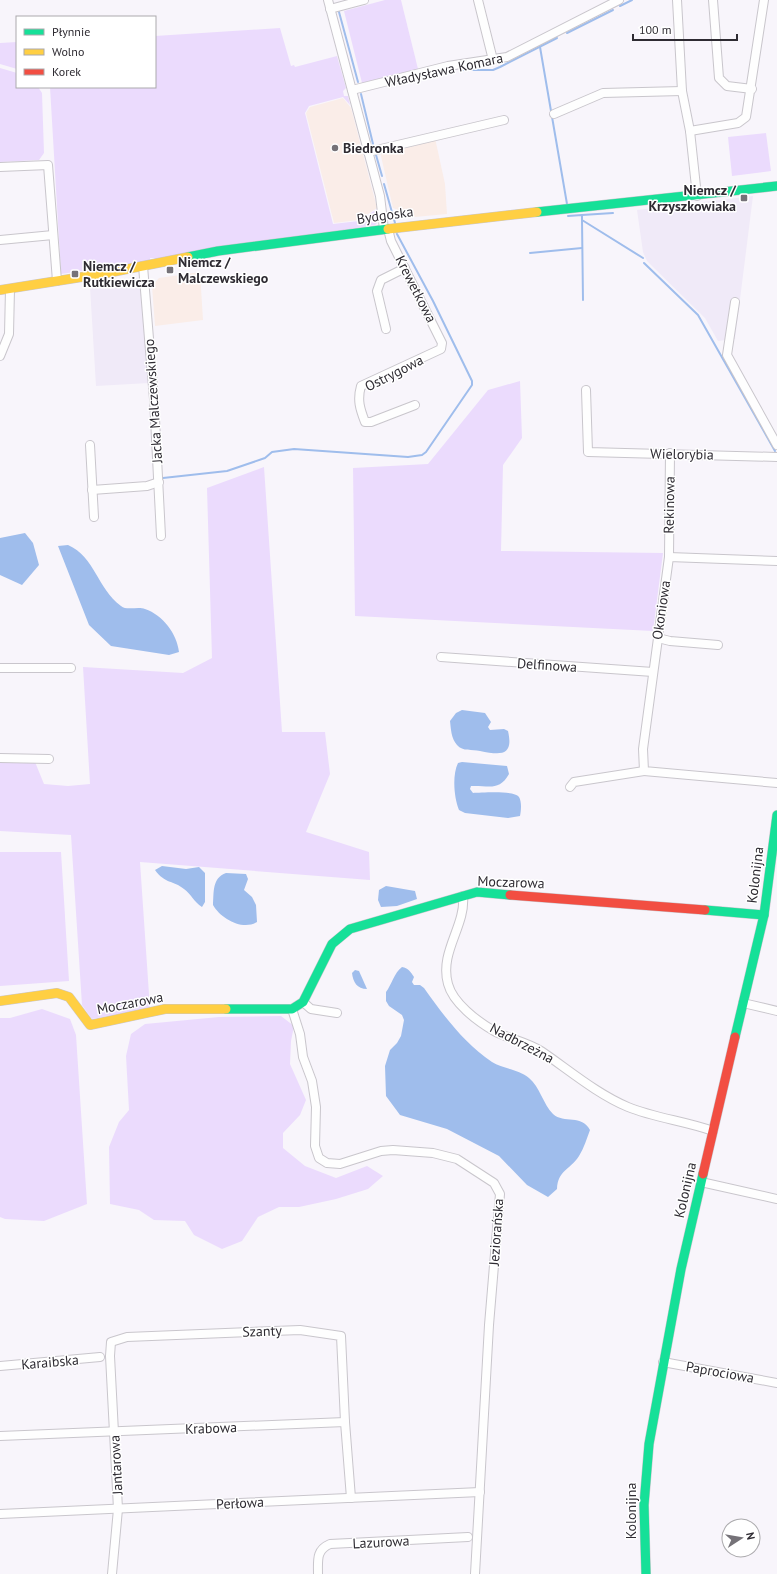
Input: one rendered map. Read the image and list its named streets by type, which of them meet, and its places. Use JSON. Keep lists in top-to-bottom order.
{
  "streets": {
    "street": [
      "Władysława Komara",
      "Bydgoska",
      "Krewetkowa",
      "Ostrygowa",
      "Jacka Malczewskiego",
      "Wielorybia",
      "Rekinowa",
      "Okoniowa",
      "Delfinowa",
      "Kolonijna",
      "Moczarowa",
      "Nadbrzeżna",
      "Jeziorańska",
      "Szanty",
      "Karaibska",
      "Paprociowa",
      "Krabowa",
      "Jantarowa",
      "Perłowa",
      "Lazurowa"
    ]
  },
  "crossings": [
    ["Władysława Komara", "Krewetkowa"],
    ["Bydgoska", "Krewetkowa"],
    ["Bydgoska", "Jacka Malczewskiego"],
    ["Krewetkowa", "Ostrygowa"],
    ["Wielorybia", "Rekinowa"],
    ["Rekinowa", "Okoniowa"],
    ["Okoniowa", "Delfinowa"],
    ["Kolonijna", "Moczarowa"],
    ["Kolonijna", "Nadbrzeżna"],
    ["Kolonijna", "Paprociowa"],
    ["Moczarowa", "Nadbrzeżna"],
    ["Moczarowa", "Jeziorańska"],
    ["Jeziorańska", "Perłowa"],
    ["Szanty", "Krabowa"],
    ["Szanty", "Jantarowa"],
    ["Krabowa", "Jantarowa"],
    ["Jantarowa", "Perłowa"]
  ],
  "places": {
    "other": ["Biedronka"],
    "transit": ["Niemcz / Krzyszkowiaka", "Niemcz / Malczewskiego", "Niemcz / Rutkiewicza"]
  },
  "legend": ["Płynnie", "Wolno", "Korek"],
  "scale_bar": "100 m",
  "north": "right"
}
